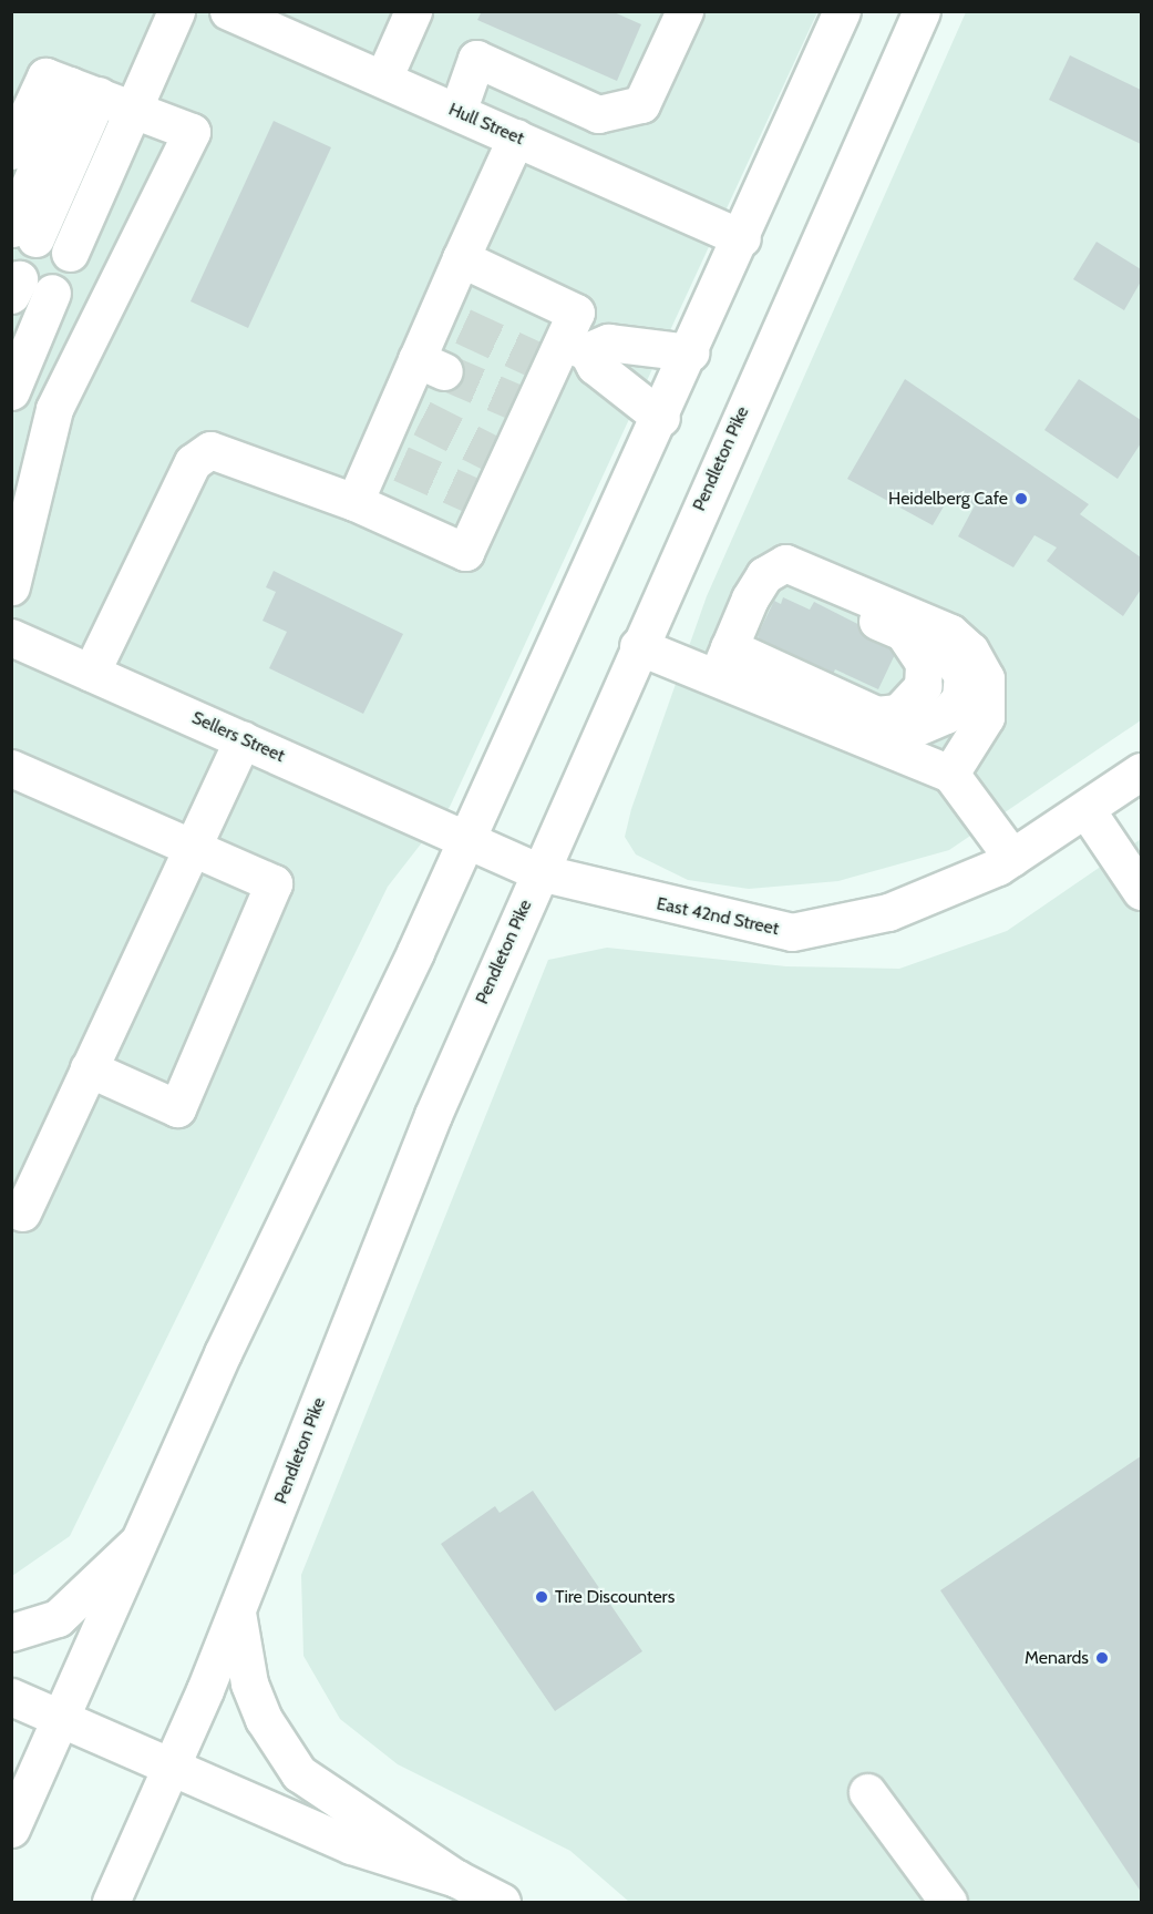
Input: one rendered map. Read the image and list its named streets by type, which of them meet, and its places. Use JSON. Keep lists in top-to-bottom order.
{
  "streets": {
    "main road": [
      "Hull Street",
      "Pendleton Pike",
      "Sellers Street",
      "East 42nd Street"
    ]
  },
  "crossings": [
    ["Pendleton Pike", "East 42nd Street"],
    ["Sellers Street", "East 42nd Street"]
  ],
  "places": ["Heidelberg Cafe", "Tire Discounters", "Menards"]
}
